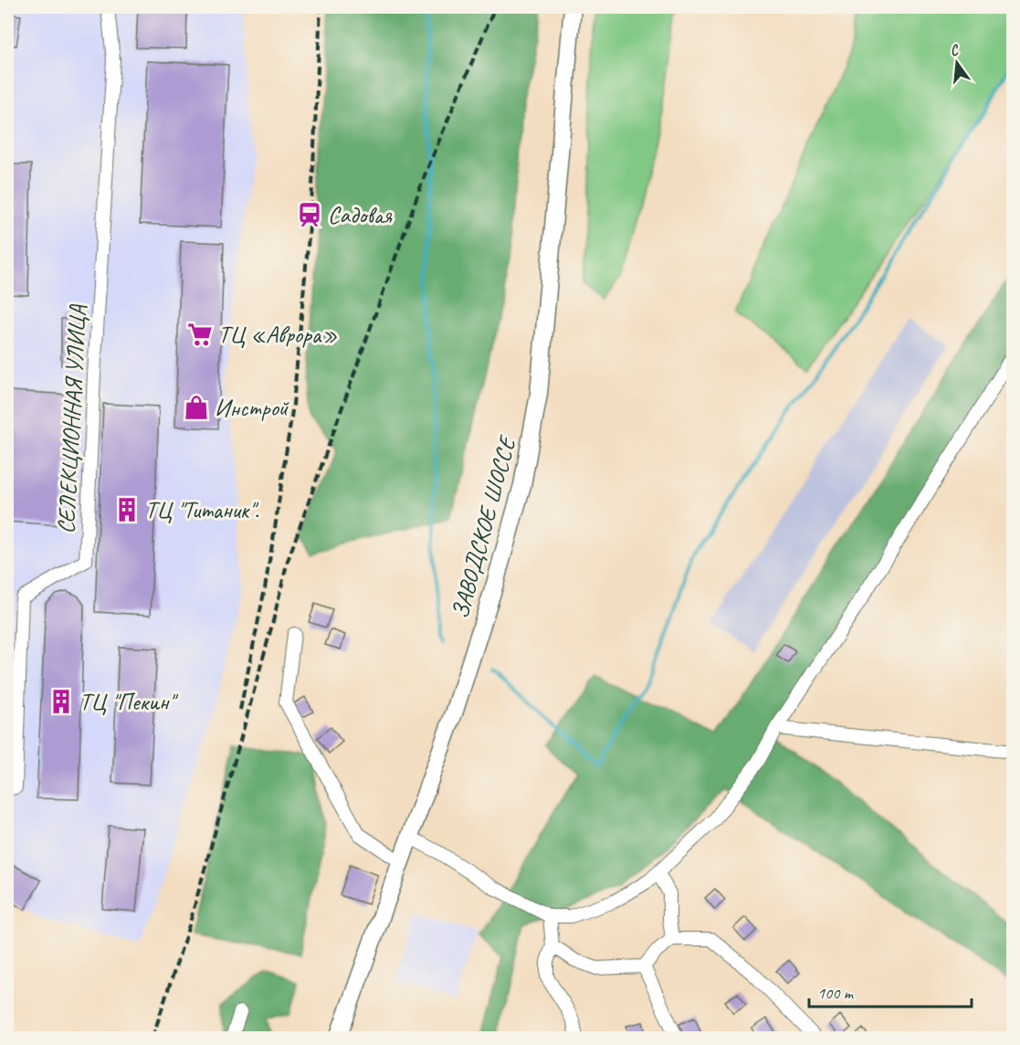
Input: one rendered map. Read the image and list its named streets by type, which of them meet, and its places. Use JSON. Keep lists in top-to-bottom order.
{
  "streets": {
    "main road": ["ЗАВОДСКОЕ ШОССЕ"],
    "street": ["СЕЛЕКЦИОННАЯ УЛИЦА"]
  },
  "places": {
    "station": ["Садовая"],
    "supermarket": ["ТЦ «Аврора»"],
    "shop": ["Инстрой"],
    "building": ["ТЦ \"Титаник\".", "ТЦ \"Пекин\""]
  },
  "scale_bar": "100 m",
  "north": "top"
}
